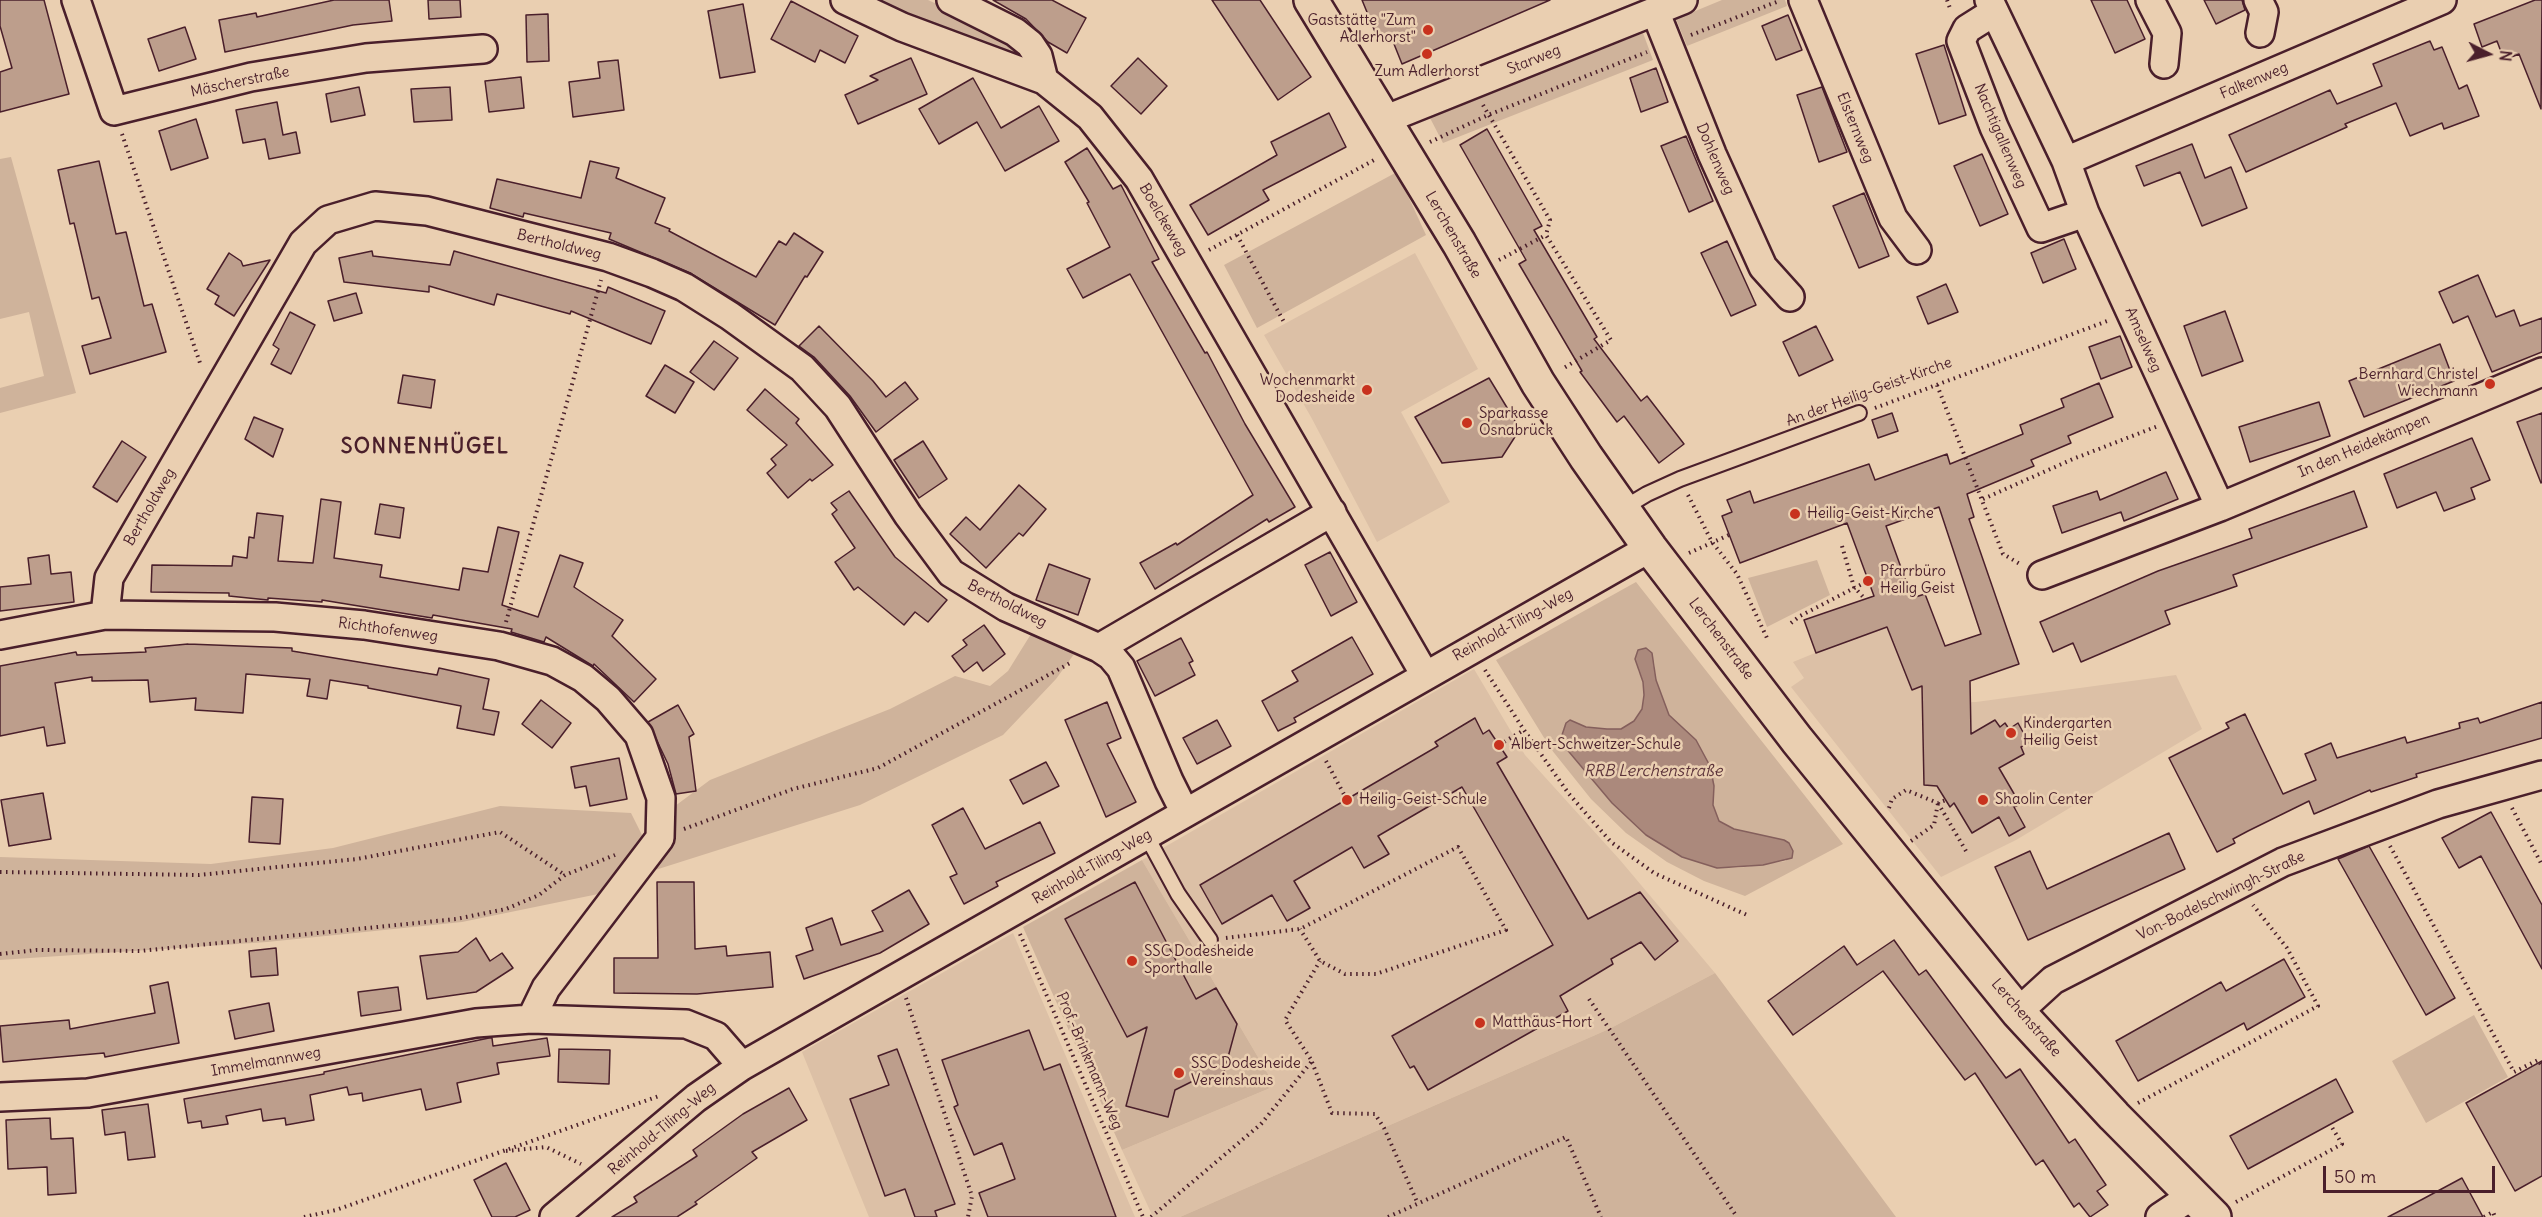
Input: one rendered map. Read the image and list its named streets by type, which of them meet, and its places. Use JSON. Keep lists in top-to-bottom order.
{
  "streets": {
    "street": [
      "Starweg",
      "Falkenweg",
      "Mäscherstraße",
      "Elsternweg",
      "Nachtigallenweg",
      "Dohlenweg",
      "Boelckeweg",
      "Lerchenstraße",
      "Bertholdweg",
      "Amselweg",
      "In den Heidekämpen",
      "Reinhold-Tiling-Weg",
      "Richthofenweg",
      "Von-Bodelschwingh-Straße",
      "Immelmannweg"
    ],
    "lane": ["An der Heilig-Geist-Kirche"],
    "path": ["Prof.-Brinkmann-Weg"]
  },
  "crossings": [
    ["Starweg", "Dohlenweg"],
    ["Starweg", "Lerchenstraße"],
    ["Falkenweg", "Amselweg"],
    ["Nachtigallenweg", "Amselweg"],
    ["Boelckeweg", "Reinhold-Tiling-Weg"],
    ["Lerchenstraße", "An der Heilig-Geist-Kirche"],
    ["Lerchenstraße", "Reinhold-Tiling-Weg"],
    ["Lerchenstraße", "Von-Bodelschwingh-Straße"],
    ["Bertholdweg", "Reinhold-Tiling-Weg"],
    ["Bertholdweg", "Richthofenweg"],
    ["Amselweg", "An der Heilig-Geist-Kirche"],
    ["Amselweg", "In den Heidekämpen"],
    ["Reinhold-Tiling-Weg", "Prof.-Brinkmann-Weg"],
    ["Reinhold-Tiling-Weg", "Immelmannweg"]
  ],
  "districts": ["SONNENHÜGEL"],
  "water": ["RRB Lerchenstraße"],
  "places": [
    "Gaststätte \"Zum Adlerhorst\"",
    "Zum Adlerhorst",
    "Bernhard Christel Wiechmann",
    "Wochenmarkt Dodesheide",
    "Sparkasse Osnabrück",
    "Heilig-Geist-Kirche",
    "Pfarrbüro Heilig Geist",
    "Kindergarten Heilig Geist",
    "Albert-Schweitzer-Schule",
    "Heilig-Geist-Schule",
    "Shaolin Center",
    "SSC Dodesheide Sporthalle",
    "Matthäus-Hort",
    "SSC Dodesheide Vereinshaus"
  ],
  "scale_bar": "50 m",
  "north": "right"
}
